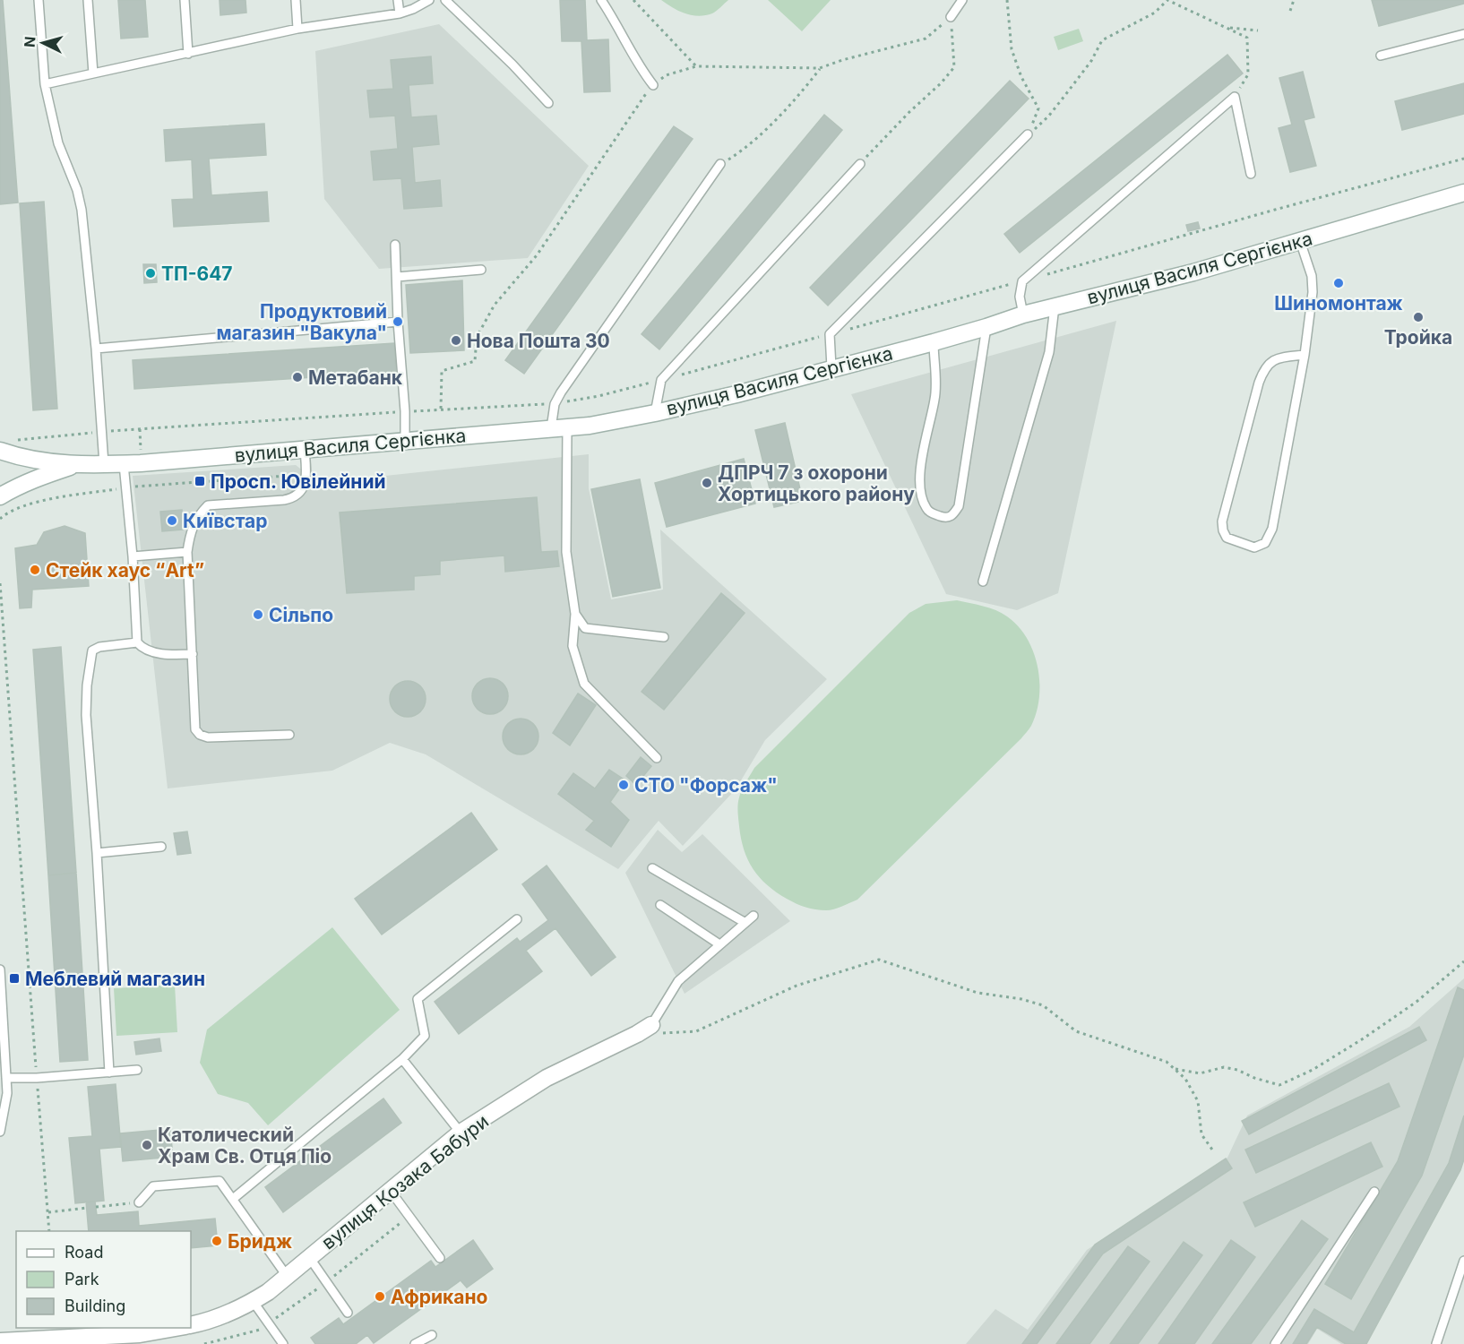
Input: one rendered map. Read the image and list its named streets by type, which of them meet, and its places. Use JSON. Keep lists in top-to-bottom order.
{
  "streets": {
    "main road": ["вулиця Василя Сергієнка", "вулиця Козака Бабури"]
  },
  "places": {
    "other": [
      "ТП-647",
      "Шиномонтаж",
      "Тройка",
      "Продуктовий магазин \"Вакула\"",
      "Нова Пошта 30",
      "Метабанк",
      "ДПРЧ 7 з охорони Хортицького району",
      "Київстар",
      "Стейк хаус “Art”",
      "Сільпо",
      "СТО \"Форсаж\"",
      "Католический Храм Св. Отця Піо",
      "Бридж",
      "Африкано"
    ],
    "transit": ["Просп. Ювілейний", "Меблевий магазин"]
  },
  "legend": ["Road", "Park", "Building"],
  "north": "left"
}
